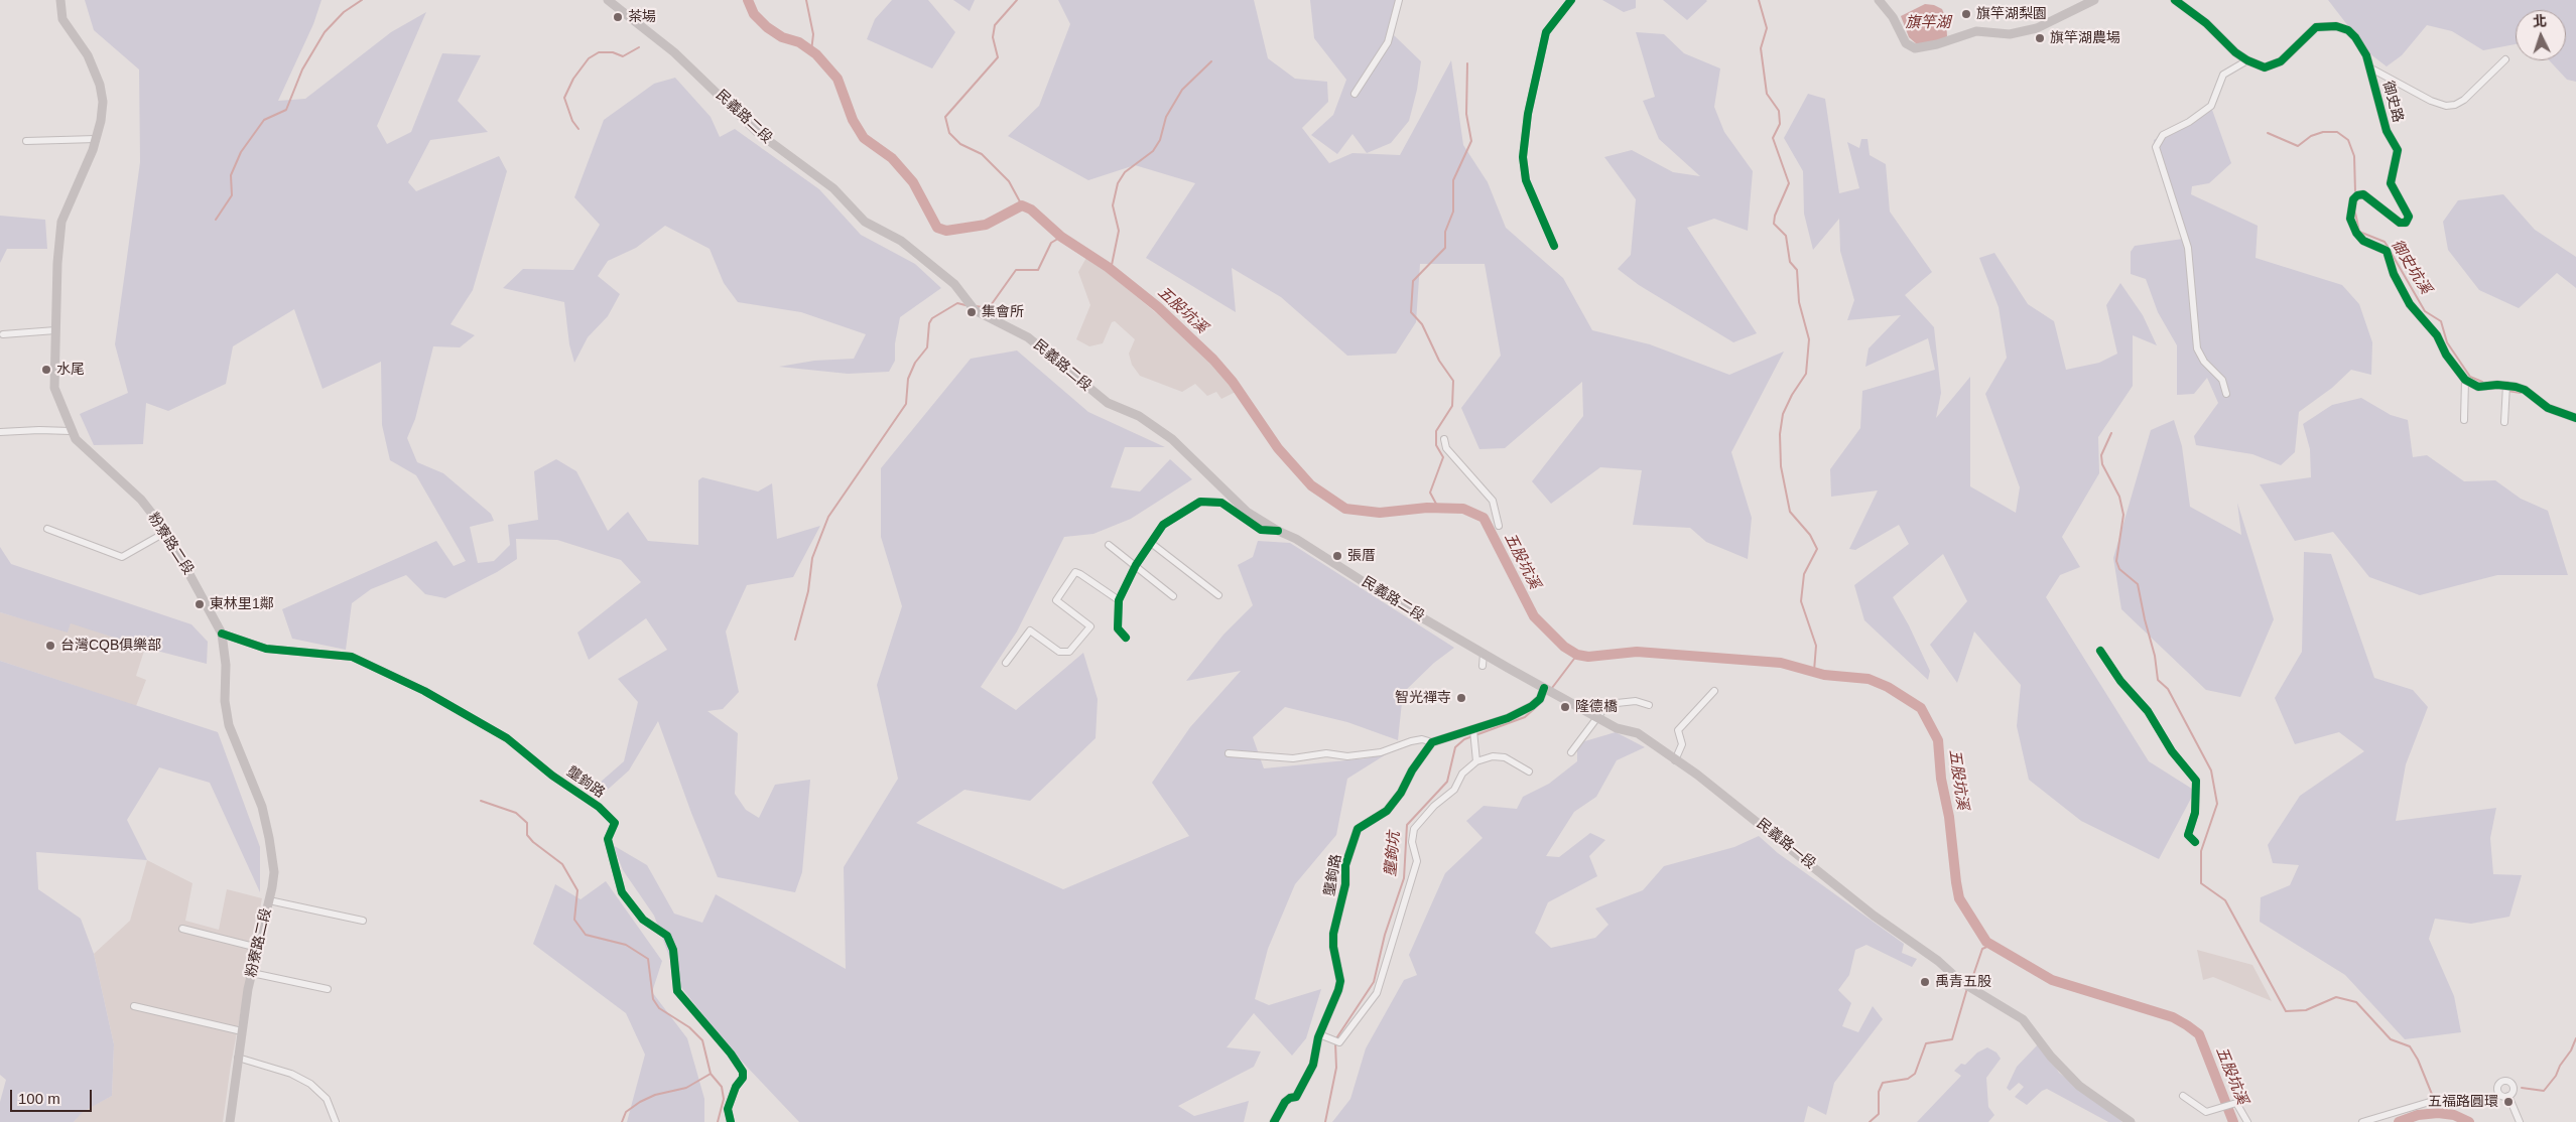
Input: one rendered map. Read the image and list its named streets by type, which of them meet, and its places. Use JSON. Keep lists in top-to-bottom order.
{
  "streets": {
    "main road": [
      "御史路",
      "民義路二段",
      "粉寮路二段",
      "壟鉤路",
      "民義路一段"
    ]
  },
  "crossings": [
    ["民義路二段", "民義路一段"],
    ["粉寮路二段", "壟鉤路"]
  ],
  "water": [
    "旗竿湖",
    "御史坑溪",
    "五股坑溪",
    "壟鉤坑"
  ],
  "places": [
    "旗竿湖梨園",
    "茶場",
    "旗竿湖農場",
    "集會所",
    "水尾",
    "張厝",
    "東林里1鄰",
    "台灣CQB俱樂部",
    "智光禪寺",
    "隆德橋",
    "禹青五股",
    "五福路圓環"
  ],
  "scale_bar": "100 m",
  "north": "top"
}
